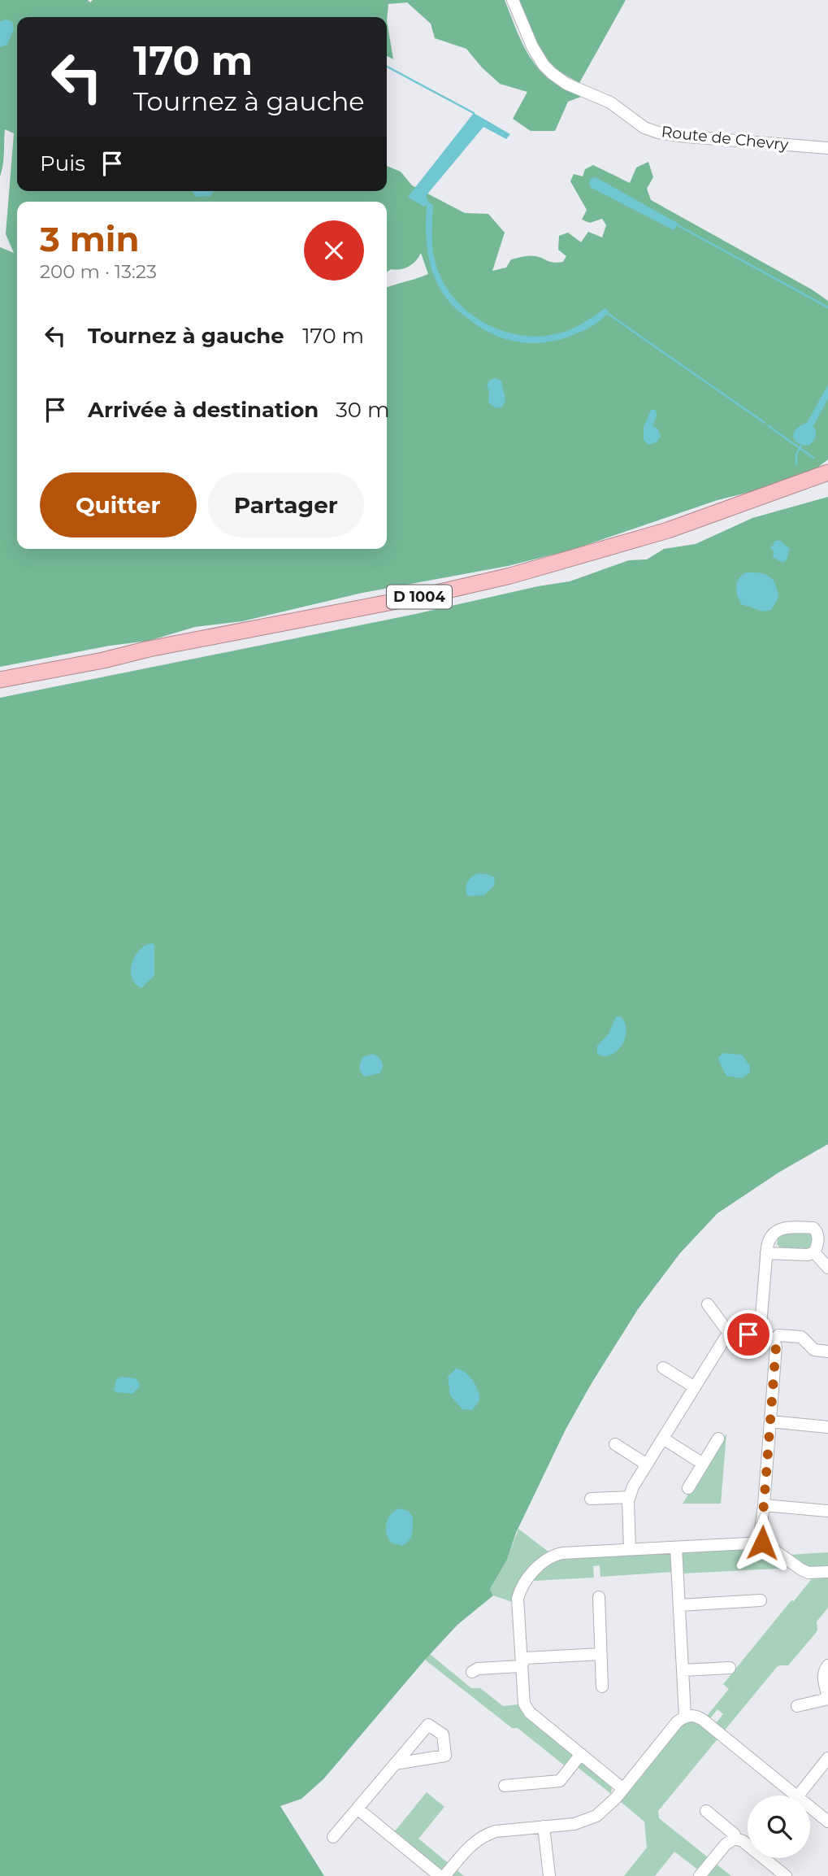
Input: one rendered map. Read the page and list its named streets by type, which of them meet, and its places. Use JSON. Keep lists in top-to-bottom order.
{
  "streets": {
    "highway": ["D 1004"],
    "street": ["Route de Chevry"]
  },
  "page": {
    "turn": ["170 m", "Tournez à gauche"],
    "then": "Puis",
    "heading": ["3 min", "200 m · 13:23"],
    "list": [
      {
        "name": "Tournez à gauche",
        "value": "170 m"
      },
      {
        "name": "Arrivée à destination",
        "value": "30 m"
      }
    ],
    "buttons": ["Quitter", "Partager"]
  }
}
